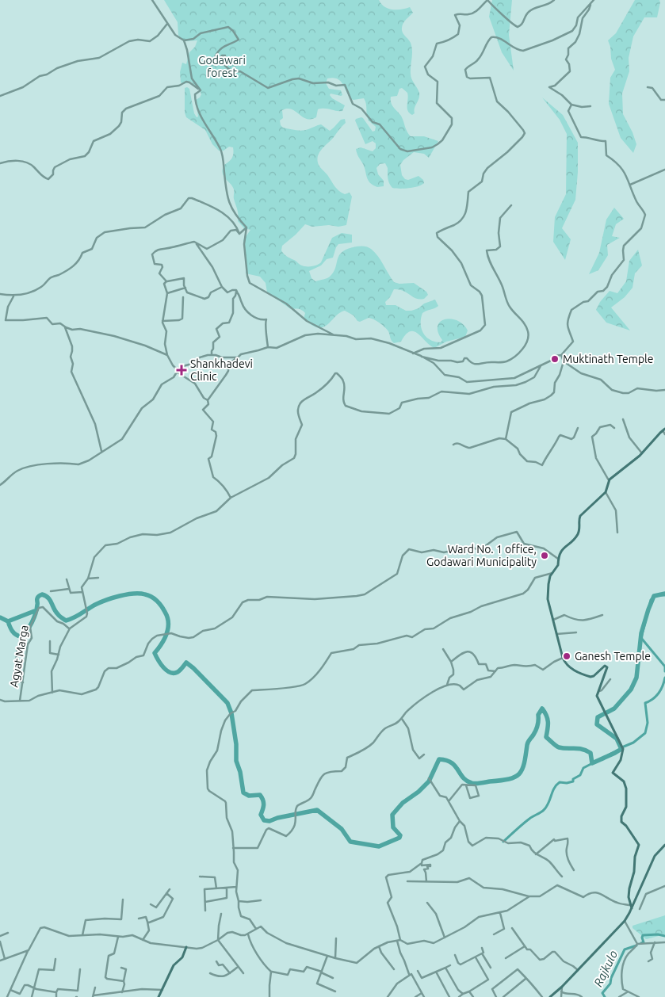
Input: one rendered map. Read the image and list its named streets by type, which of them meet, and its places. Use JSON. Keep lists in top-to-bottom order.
{
  "streets": {
    "street": ["Agyat Marga"]
  },
  "water": ["Rajkulo"],
  "parks": ["Godawari forest"],
  "places": {
    "other": ["Muktinath Temple", "Ward No. 1 office, Godawari Municipality", "Ganesh Temple"],
    "health": ["Shankhadevi Clinic"]
  }
}
